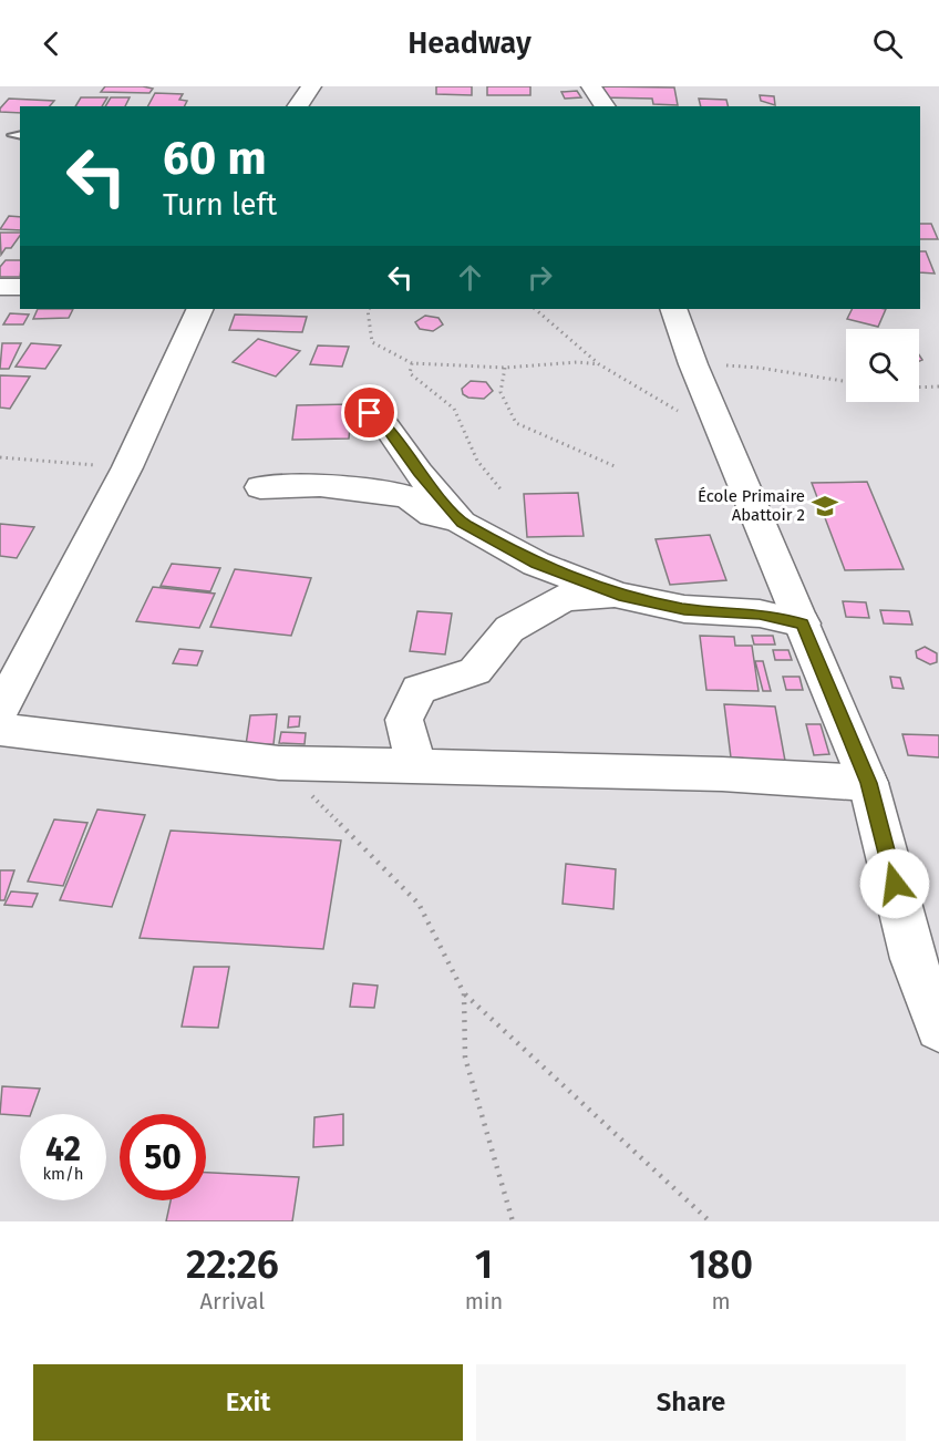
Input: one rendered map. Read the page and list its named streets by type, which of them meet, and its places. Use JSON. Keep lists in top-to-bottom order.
{
  "places": {
    "school or university": ["École Primaire Abattoir 2"]
  },
  "page": {
    "header": "Headway",
    "turn": ["60 m", "Turn left"],
    "speed": "42 km/h",
    "limit": "50",
    "eta": [
      "22:26",
      "Arrival",
      "1",
      "min",
      "180",
      "m"
    ],
    "buttons": ["Exit", "Share"]
  }
}
